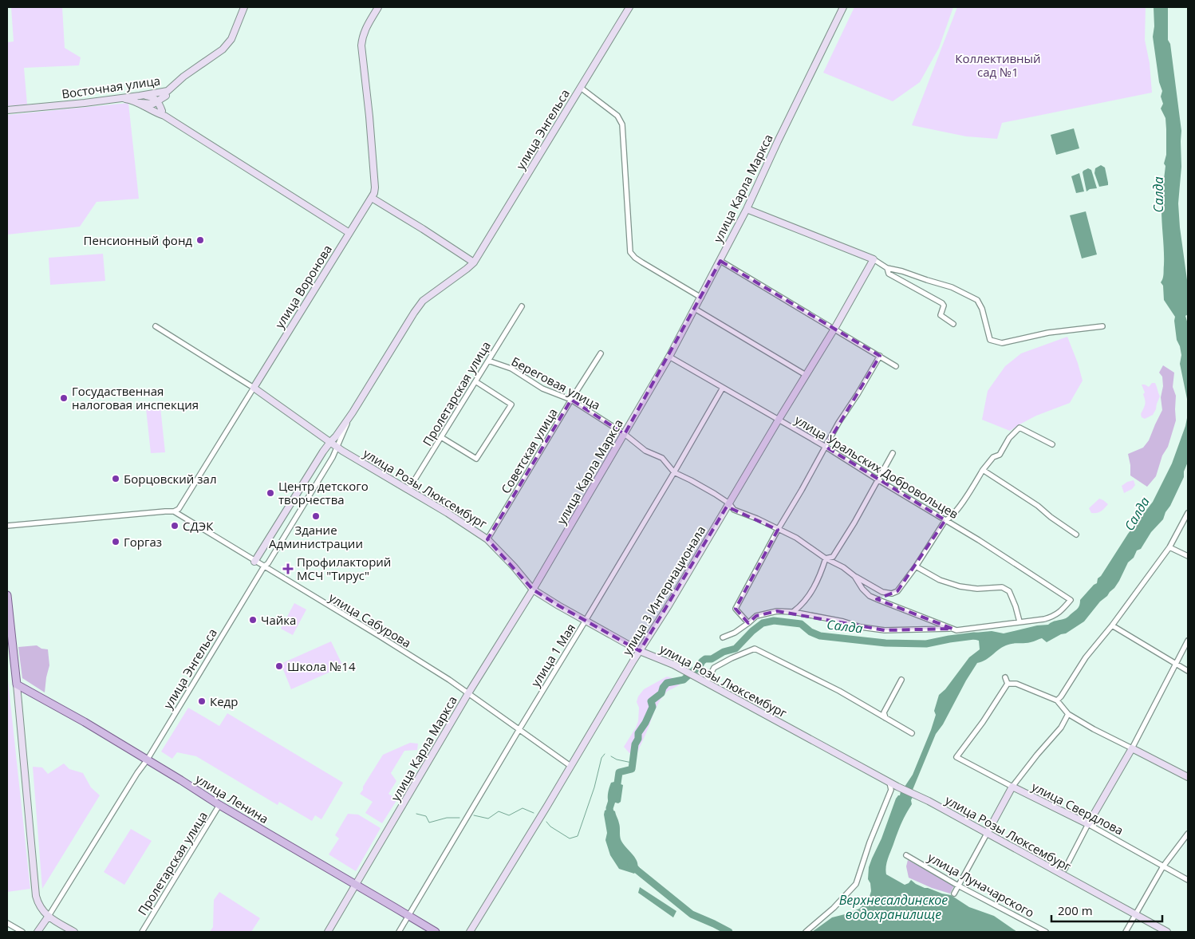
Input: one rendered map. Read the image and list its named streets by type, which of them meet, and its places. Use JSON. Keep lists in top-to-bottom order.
{
  "streets": {
    "main road": ["улица Ленина"],
    "street": [
      "Восточная улица",
      "улица Энгельса",
      "улица Карла Маркса",
      "улица Воронова",
      "Береговая улица",
      "Пролетарская улица",
      "Советская улица",
      "улица Уральских Добровольцев",
      "улица Розы Люксембург",
      "улица 3 Интернационала",
      "улица Сабурова",
      "улица 1 Мая",
      "улица Свердлова",
      "улица Луначарского"
    ]
  },
  "crossings": [
    ["улица Энгельса", "улица Розы Люксембург"],
    ["улица Энгельса", "улица Сабурова"],
    ["улица Энгельса", "улица Ленина"],
    ["улица Карла Маркса", "Береговая улица"],
    ["улица Карла Маркса", "улица Уральских Добровольцев"],
    ["улица Карла Маркса", "улица Розы Люксембург"],
    ["улица Карла Маркса", "улица Сабурова"],
    ["улица Карла Маркса", "улица Ленина"],
    ["улица Воронова", "улица Розы Люксембург"],
    ["Береговая улица", "Пролетарская улица"],
    ["Береговая улица", "Советская улица"],
    ["Береговая улица", "улица Уральских Добровольцев"],
    ["Береговая улица", "улица 3 Интернационала"],
    ["Береговая улица", "улица 1 Мая"],
    ["Пролетарская улица", "улица Розы Люксембург"],
    ["Пролетарская улица", "улица Ленина"],
    ["Советская улица", "улица Розы Люксембург"],
    ["улица Уральских Добровольцев", "улица 3 Интернационала"],
    ["улица Уральских Добровольцев", "улица 1 Мая"],
    ["улица Розы Люксембург", "улица 3 Интернационала"],
    ["улица Розы Люксембург", "улица 1 Мая"],
    ["улица 3 Интернационала", "улица Сабурова"],
    ["улица Сабурова", "улица 1 Мая"],
    ["улица 1 Мая", "улица Ленина"]
  ],
  "water": ["Салда", "Верхнесалдинское водохранилище"],
  "parks": ["Коллективный сад №1"],
  "places": {
    "other": [
      "Пенсионный фонд",
      "Госудаственная налоговая инспекция",
      "Борцовский зал",
      "Центр детского творчества",
      "Здание Администрации",
      "СДЭК",
      "Горгаз",
      "Чайка",
      "Школа №14",
      "Кедр"
    ],
    "health": ["Профилакторий МСЧ \"Тирус\""]
  },
  "scale_bar": "200 m"
}
